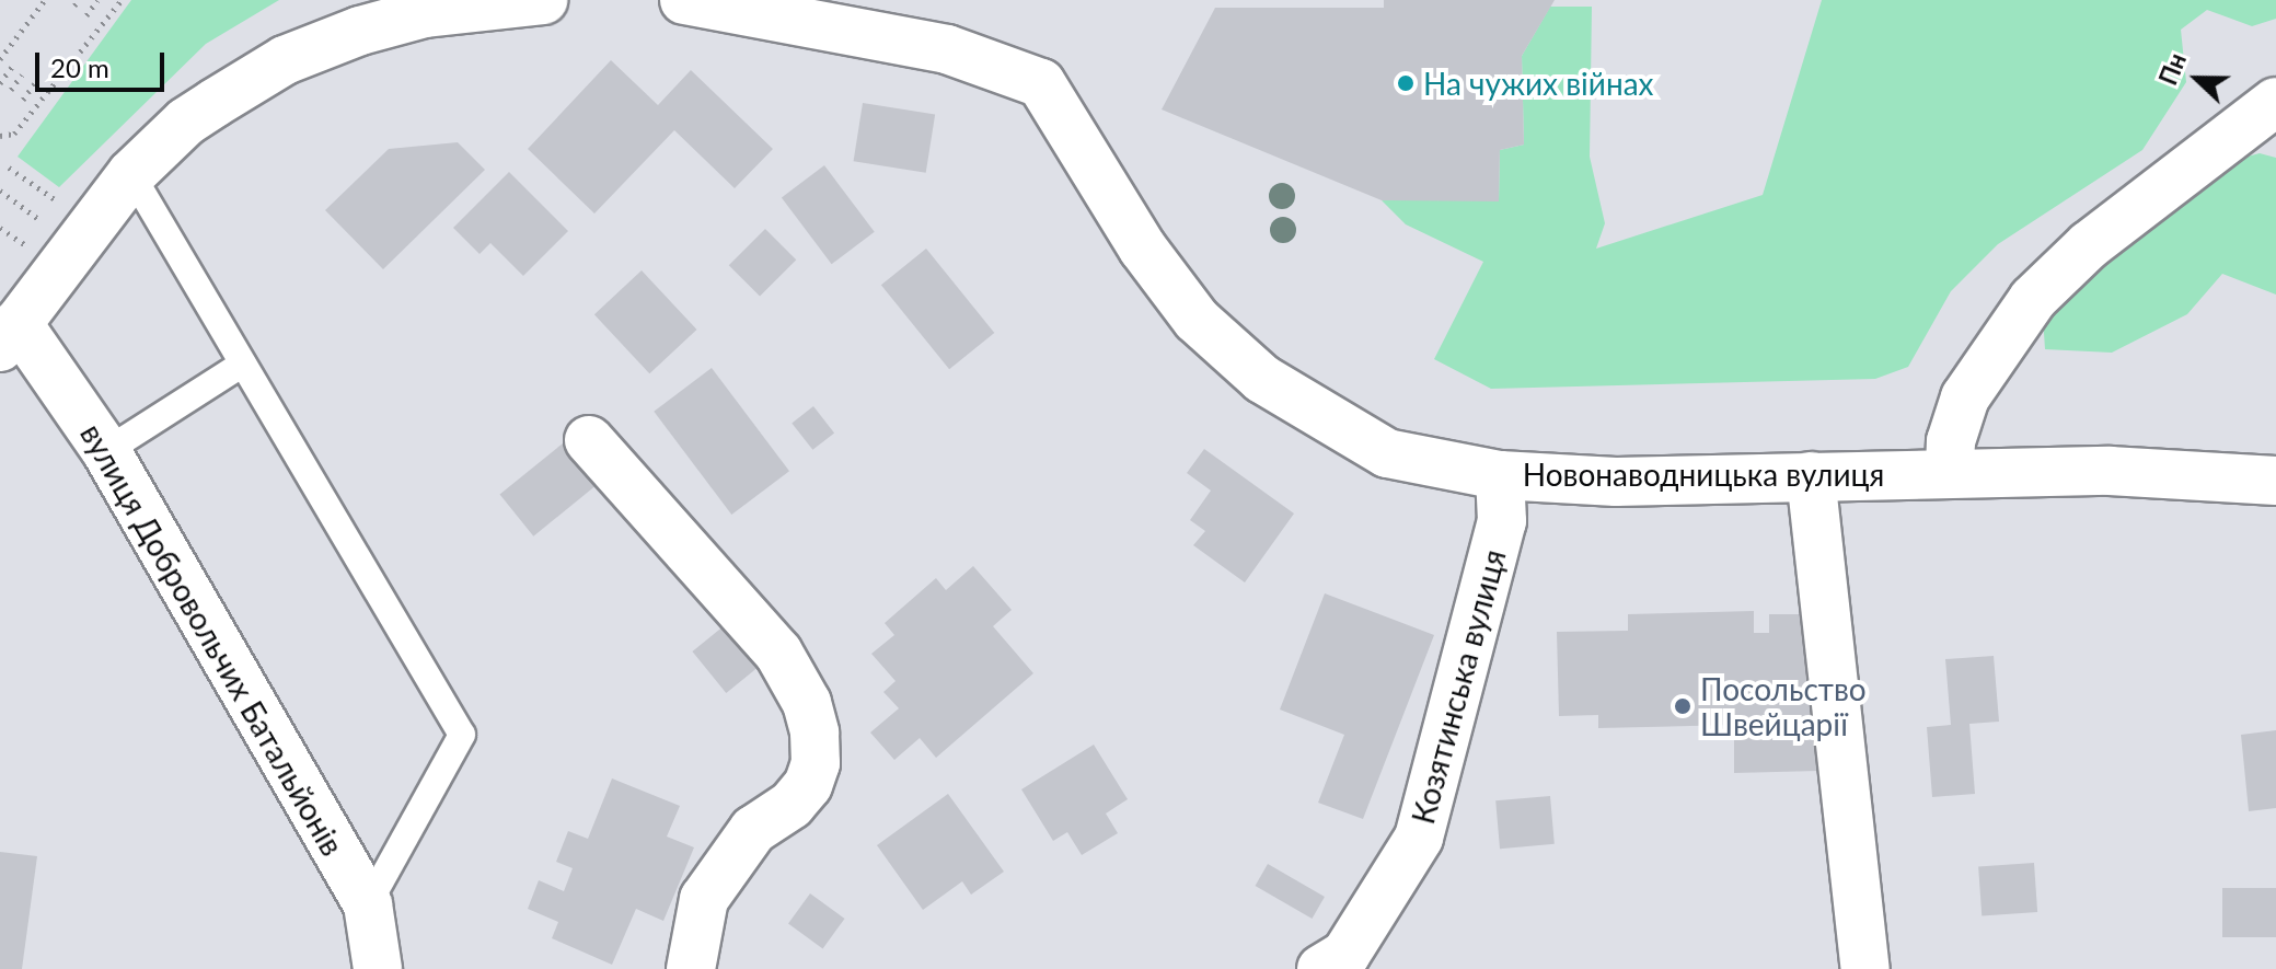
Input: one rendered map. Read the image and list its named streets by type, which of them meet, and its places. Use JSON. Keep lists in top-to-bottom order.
{
  "streets": {
    "street": ["Новонаводницька вулиця", "вулиця Добровольчих Батальйонів", "Козятинська вулиця"]
  },
  "crossings": [
    ["Новонаводницька вулиця", "Козятинська вулиця"]
  ],
  "places": ["На чужих війнах", "Посольство Швейцарії"],
  "scale_bar": "20 m",
  "north": "left"
}
